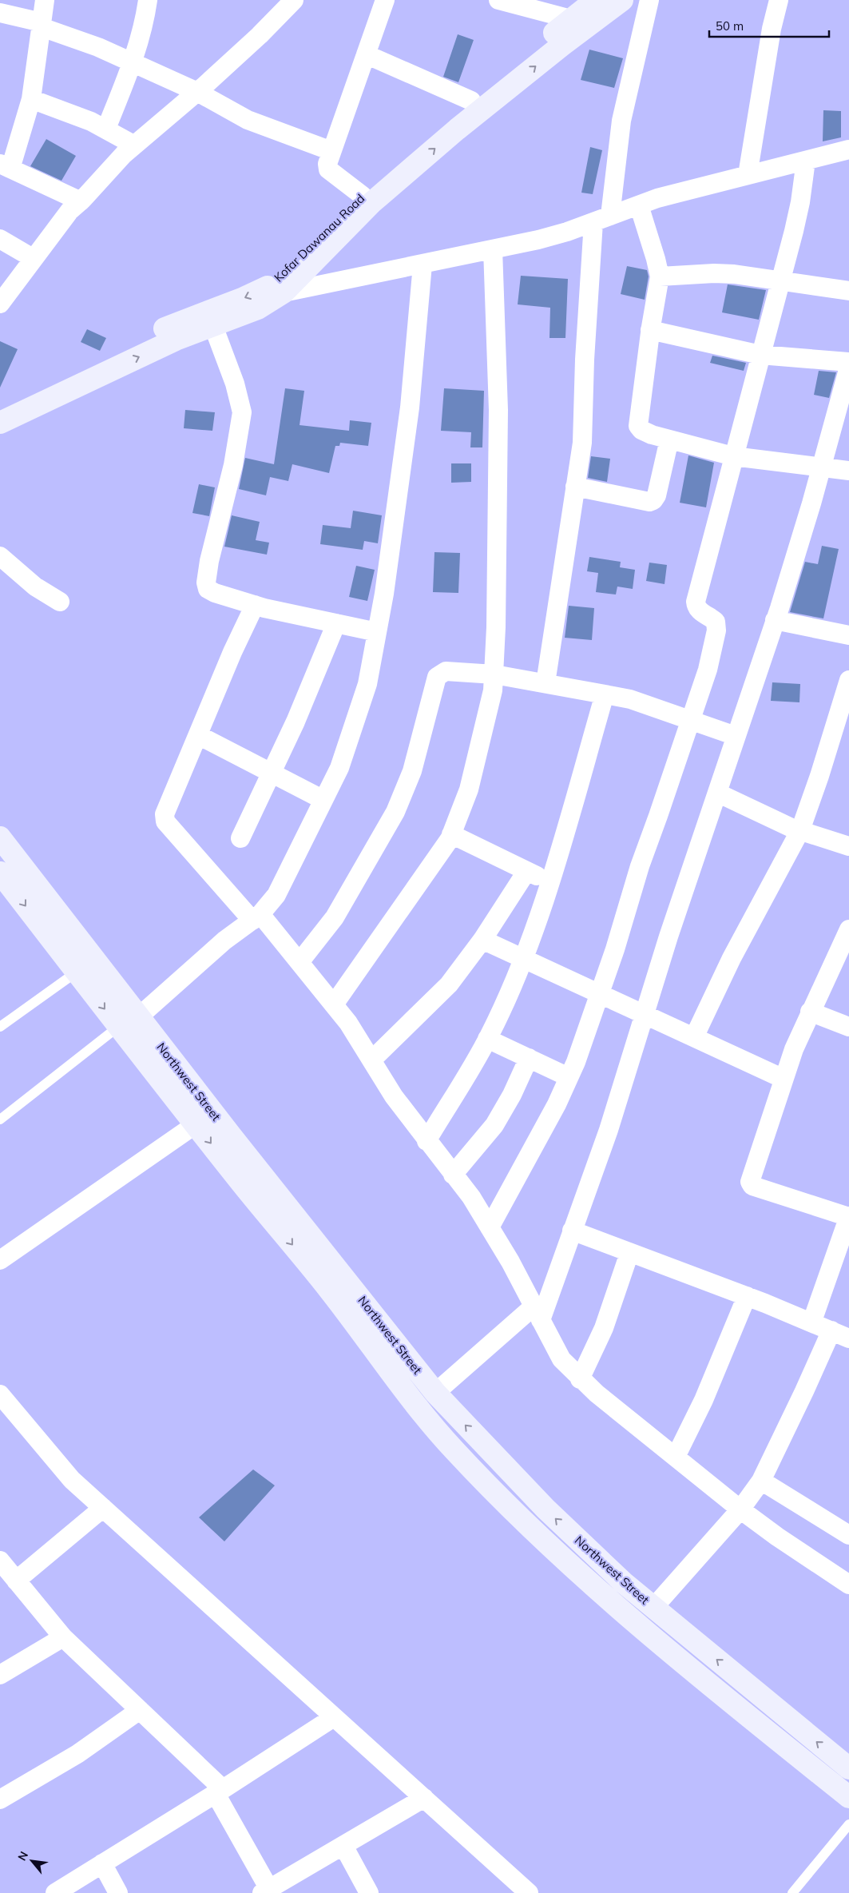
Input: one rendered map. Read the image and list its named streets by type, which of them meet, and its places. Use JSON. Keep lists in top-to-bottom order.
{
  "streets": {
    "main road": ["Kofar Dawanau Road", "Northwest Street"]
  },
  "scale_bar": "50 m",
  "north": "top left"
}
